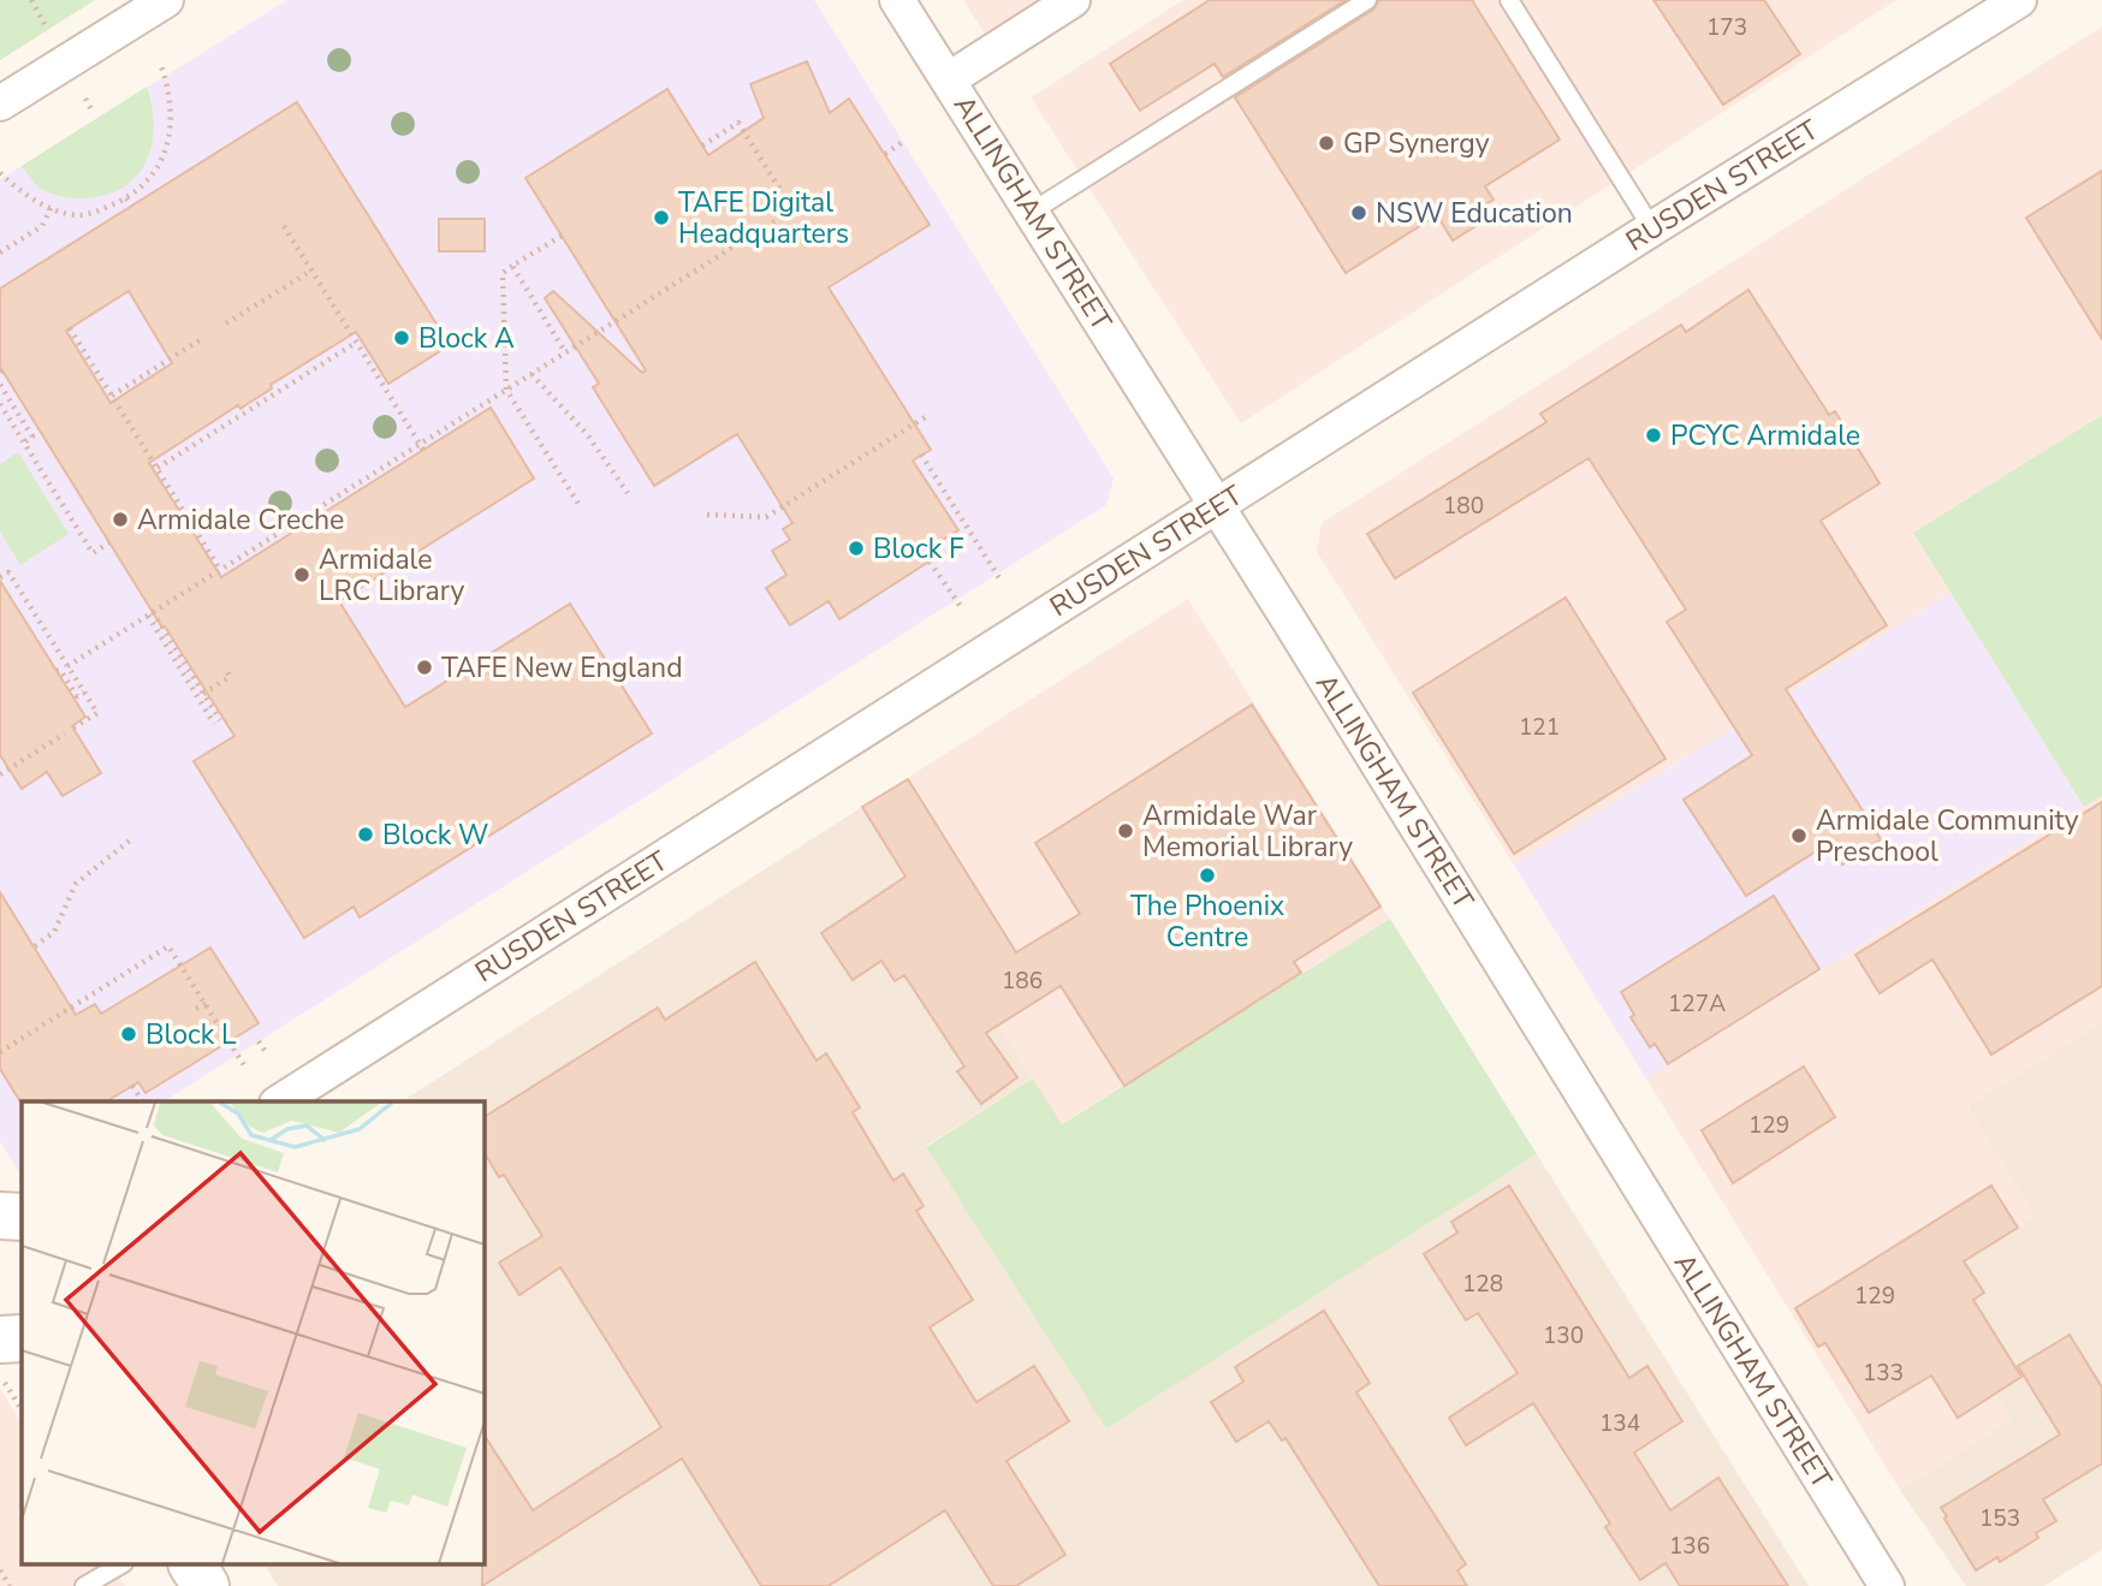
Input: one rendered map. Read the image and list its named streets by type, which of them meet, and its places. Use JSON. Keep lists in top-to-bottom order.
{
  "streets": {
    "street": ["RUSDEN STREET", "ALLINGHAM STREET"]
  },
  "crossings": [
    ["RUSDEN STREET", "ALLINGHAM STREET"]
  ],
  "places": [
    "GP Synergy",
    "NSW Education",
    "TAFE Digital Headquarters",
    "Block A",
    "PCYC Armidale",
    "Armidale Creche",
    "Block F",
    "Armidale LRC Library",
    "TAFE New England",
    "Armidale War Memorial Library",
    "Block W",
    "Armidale Community Preschool",
    "The Phoenix Centre",
    "Block L"
  ],
  "house_numbers": [
    "173",
    "180",
    "121",
    "186",
    "127A",
    "129",
    "128",
    "129",
    "130",
    "133",
    "134",
    "153",
    "136"
  ]
}
